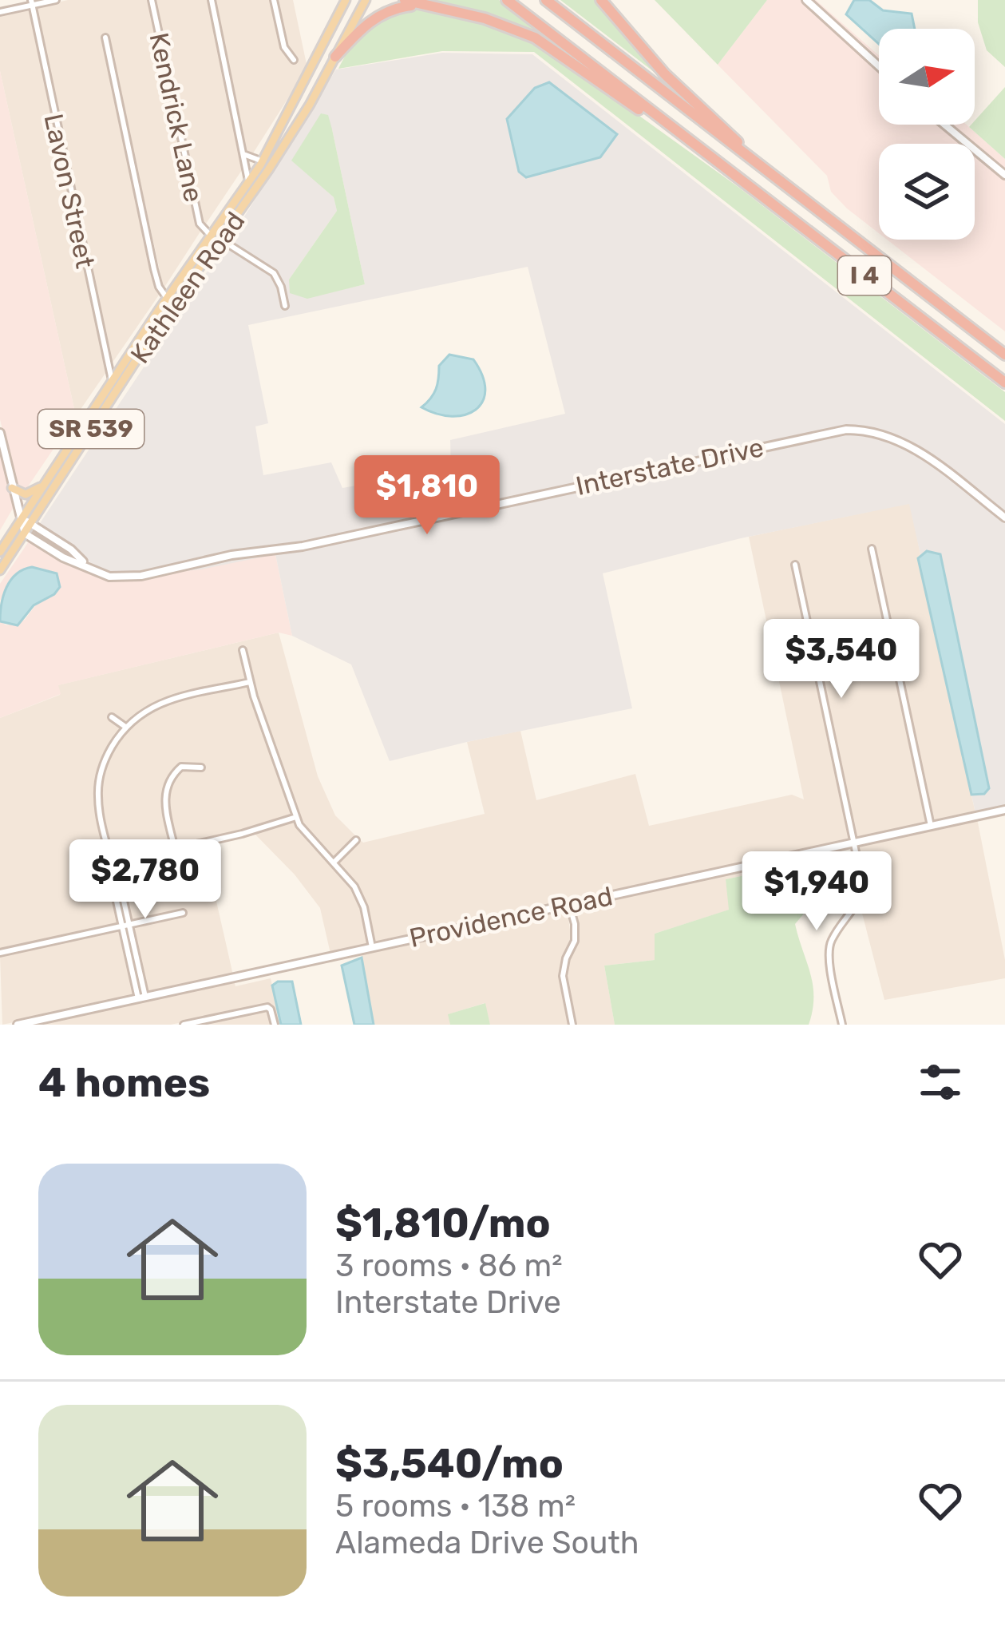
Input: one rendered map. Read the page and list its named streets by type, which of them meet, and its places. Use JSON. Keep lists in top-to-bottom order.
{
  "streets": {
    "highway": ["I 4"],
    "main road": ["Kathleen Road", "SR 539"],
    "street": [
      "Kendrick Lane",
      "Lavon Street",
      "Interstate Drive",
      "Providence Road"
    ]
  },
  "crossings": [
    ["Kendrick Lane", "Kathleen Road"],
    ["Lavon Street", "Kathleen Road"],
    ["Kathleen Road", "Interstate Drive"]
  ],
  "north": "right",
  "page": {
    "price": [
      "$1,810",
      "$3,540",
      "$2,780",
      "$1,940"
    ],
    "heading": "4 homes",
    "list": [
      {
        "name": "$1,810/mo",
        "note": "3 rooms · 86 m² · Interstate Drive"
      },
      {
        "name": "$3,540/mo",
        "note": "5 rooms · 138 m² · Alameda Drive South"
      }
    ]
  }
}
